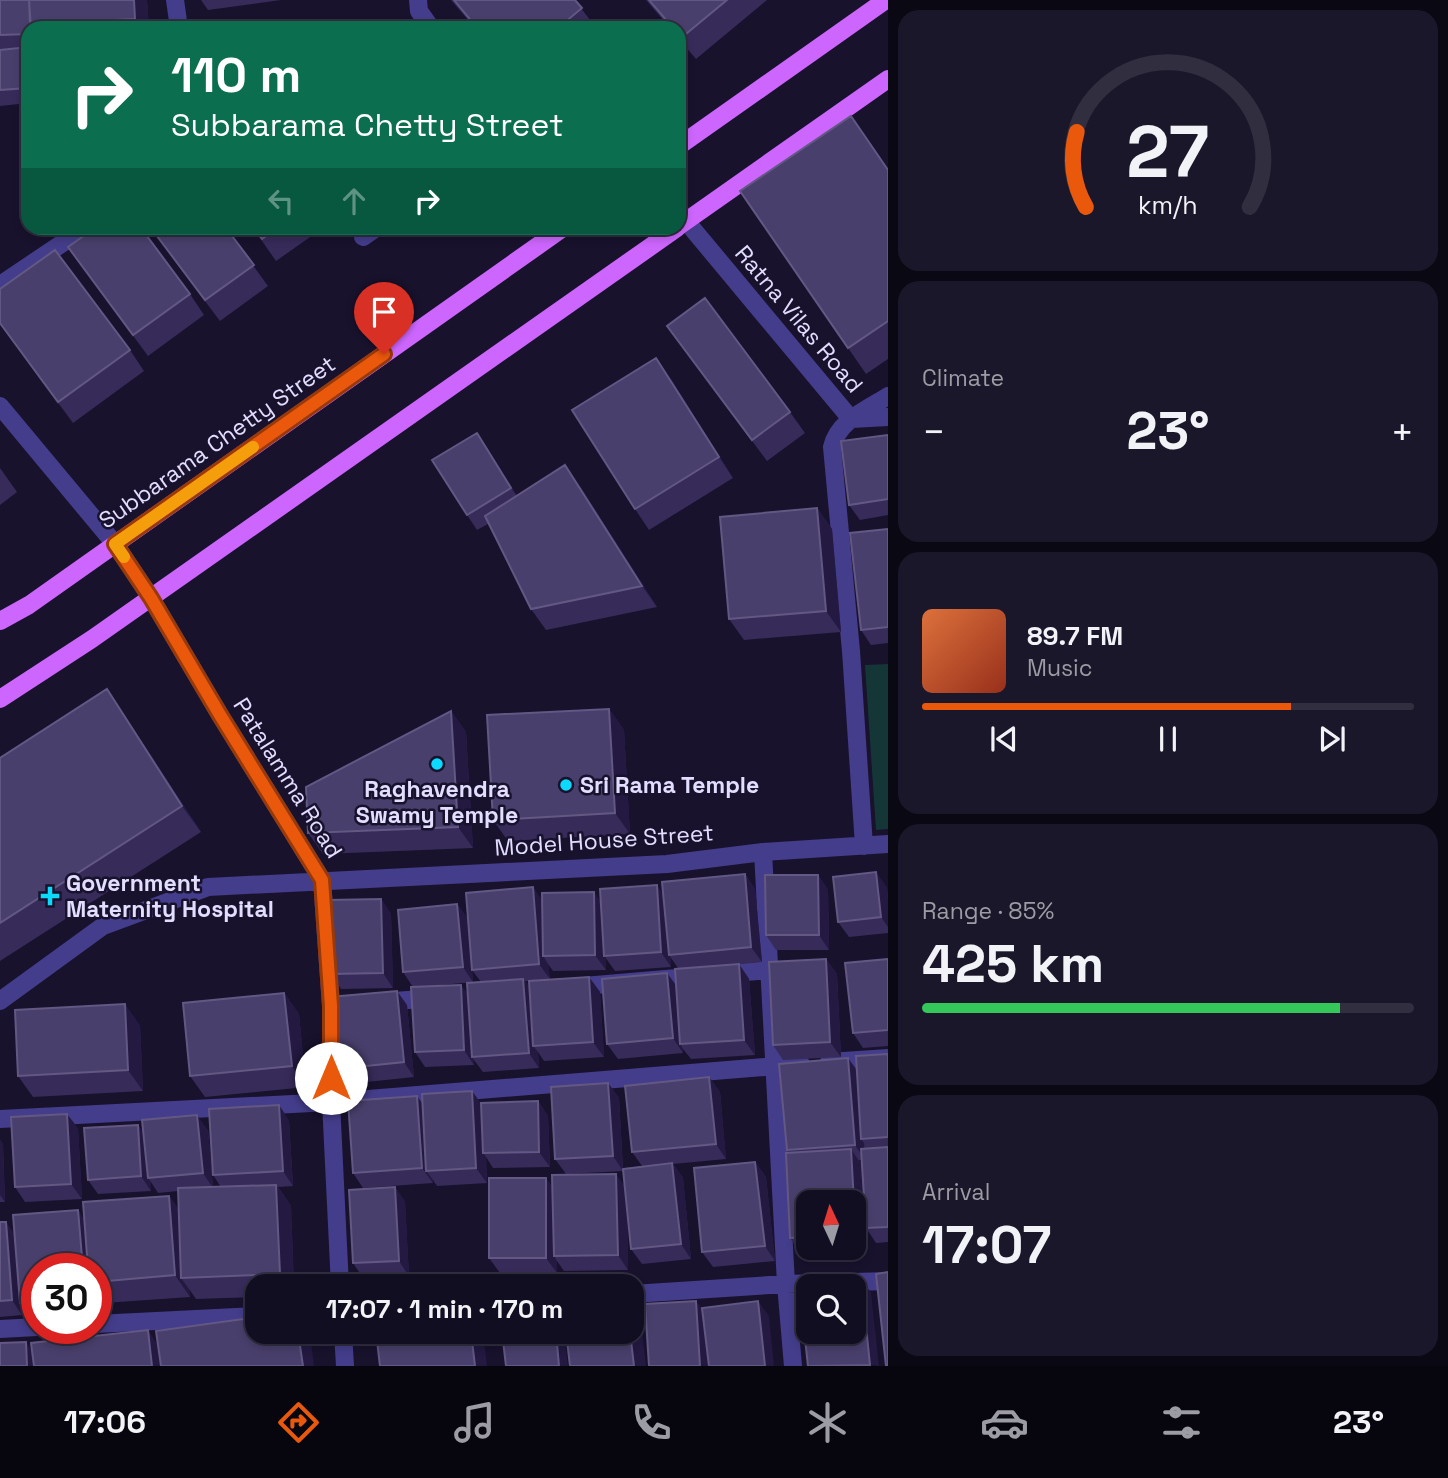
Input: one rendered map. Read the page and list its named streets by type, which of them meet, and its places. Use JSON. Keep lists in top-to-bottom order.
{
  "streets": {
    "main road": ["Subbarama Chetty Street"],
    "street": ["Ratna Vilas Road", "Patalamma Road", "Model House Street"]
  },
  "crossings": [
    ["Subbarama Chetty Street", "Patalamma Road"],
    ["Patalamma Road", "Model House Street"]
  ],
  "places": {
    "other": ["Raghavendra Swamy Temple", "Sri Rama Temple"],
    "health": ["Government Maternity Hospital"]
  },
  "north": "top",
  "page": {
    "turn": ["110 m", "Subbarama Chetty Street"],
    "tile": [
      "Climate",
      ["Range · 85%", "425 km"],
      ["Arrival", "17:07"]
    ],
    "heat": ["−", "23°", "+"],
    "song": ["89.7 FM", "Music"],
    "limit": "30",
    "trip": "17:07 · 1 min · 170 m",
    "tabs": ["17:06", "23°"],
    "gauge": ["27", "km/h"]
  }
}
